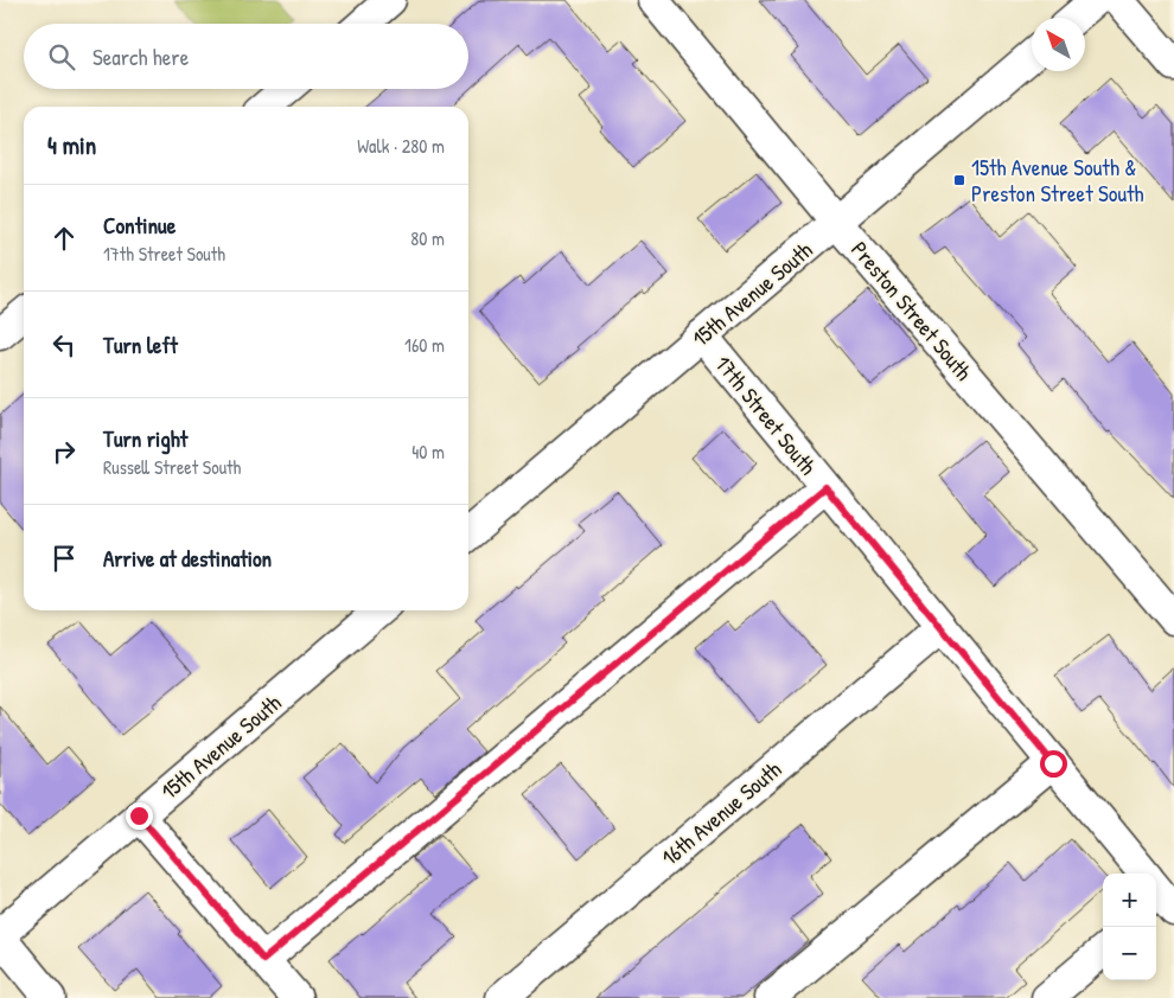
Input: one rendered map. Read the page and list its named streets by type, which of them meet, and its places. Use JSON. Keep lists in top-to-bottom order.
{
  "streets": {
    "street": [
      "15th Avenue South",
      "Preston Street South",
      "17th Street South",
      "16th Avenue South"
    ]
  },
  "crossings": [
    ["15th Avenue South", "Preston Street South"],
    ["15th Avenue South", "17th Street South"],
    ["17th Street South", "16th Avenue South"]
  ],
  "places": {
    "transit": ["15th Avenue South & Preston Street South"]
  },
  "north": "top left",
  "page": {
    "search": "Search here",
    "heading": ["4 min", "Walk · 280 m"],
    "list": [
      ["Continue", "17th Street South", "80 m"],
      ["Turn left", "160 m"],
      ["Turn right", "Russell Street South", "40 m"],
      "Arrive at destination"
    ],
    "map_buttons": ["+", "−"]
  }
}
